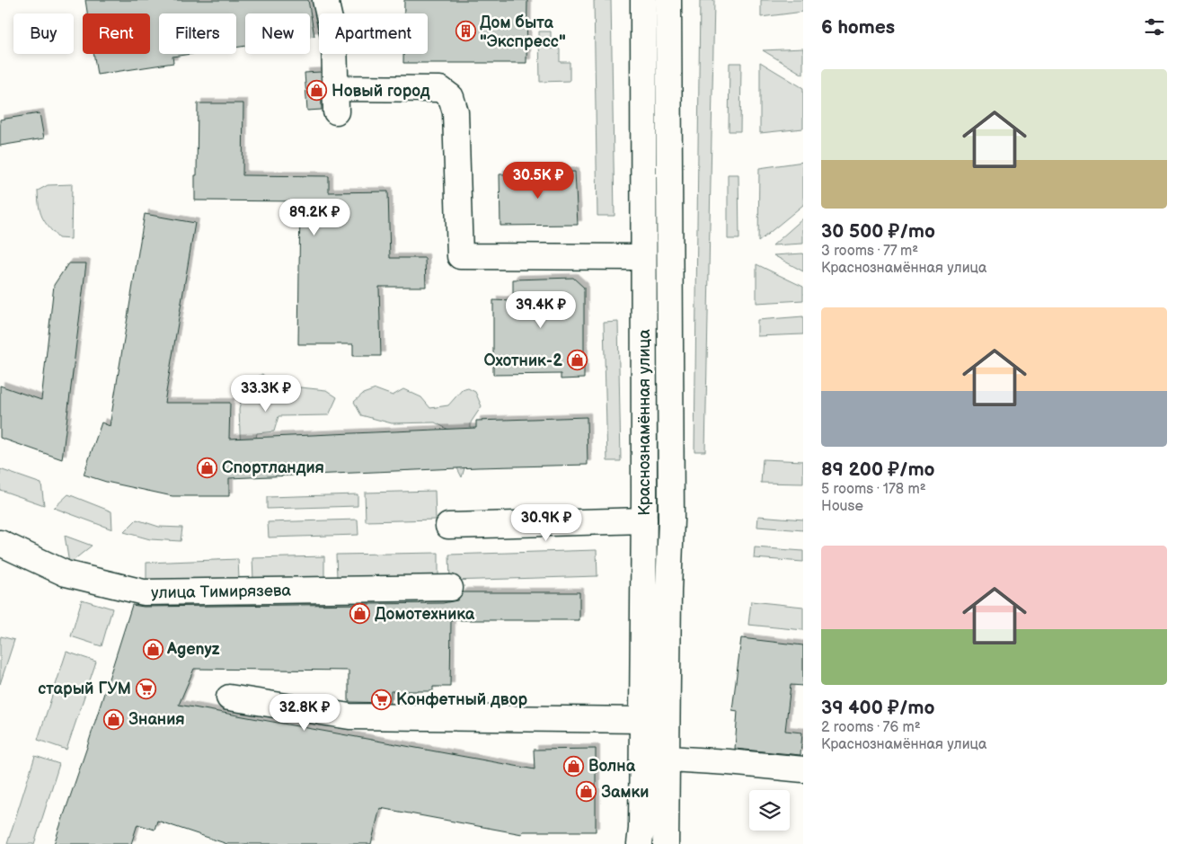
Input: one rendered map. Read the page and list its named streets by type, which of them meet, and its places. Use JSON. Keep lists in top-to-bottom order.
{
  "streets": {
    "main road": ["Краснознамённая улица", "улица Тимирязева"]
  },
  "places": {
    "building": ["Дом быта \"Экспресс\""],
    "shop": [
      "Новый город",
      "Охотник-2",
      "Спортландия",
      "Домотехника",
      "Agenyz",
      "Знания",
      "Волна",
      "Замки"
    ],
    "supermarket": ["старый ГУМ", "Конфетный двор"]
  },
  "page": {
    "heading": "6 homes",
    "chip": [
      "Buy",
      "Rent",
      "Filters",
      "New",
      "Apartment"
    ],
    "list": [
      {
        "name": "30 500 ₽/mo",
        "note": "3 rooms · 77 m² · Краснознамённая улица"
      },
      {
        "name": "89 200 ₽/mo",
        "note": "5 rooms · 178 m² · House"
      },
      {
        "name": "39 400 ₽/mo",
        "note": "2 rooms · 76 m² · Краснознамённая улица"
      }
    ],
    "price": [
      "30.5K ₽",
      "89.2K ₽",
      "39.4K ₽",
      "33.3K ₽",
      "30.9K ₽",
      "32.8K ₽"
    ]
  }
}
